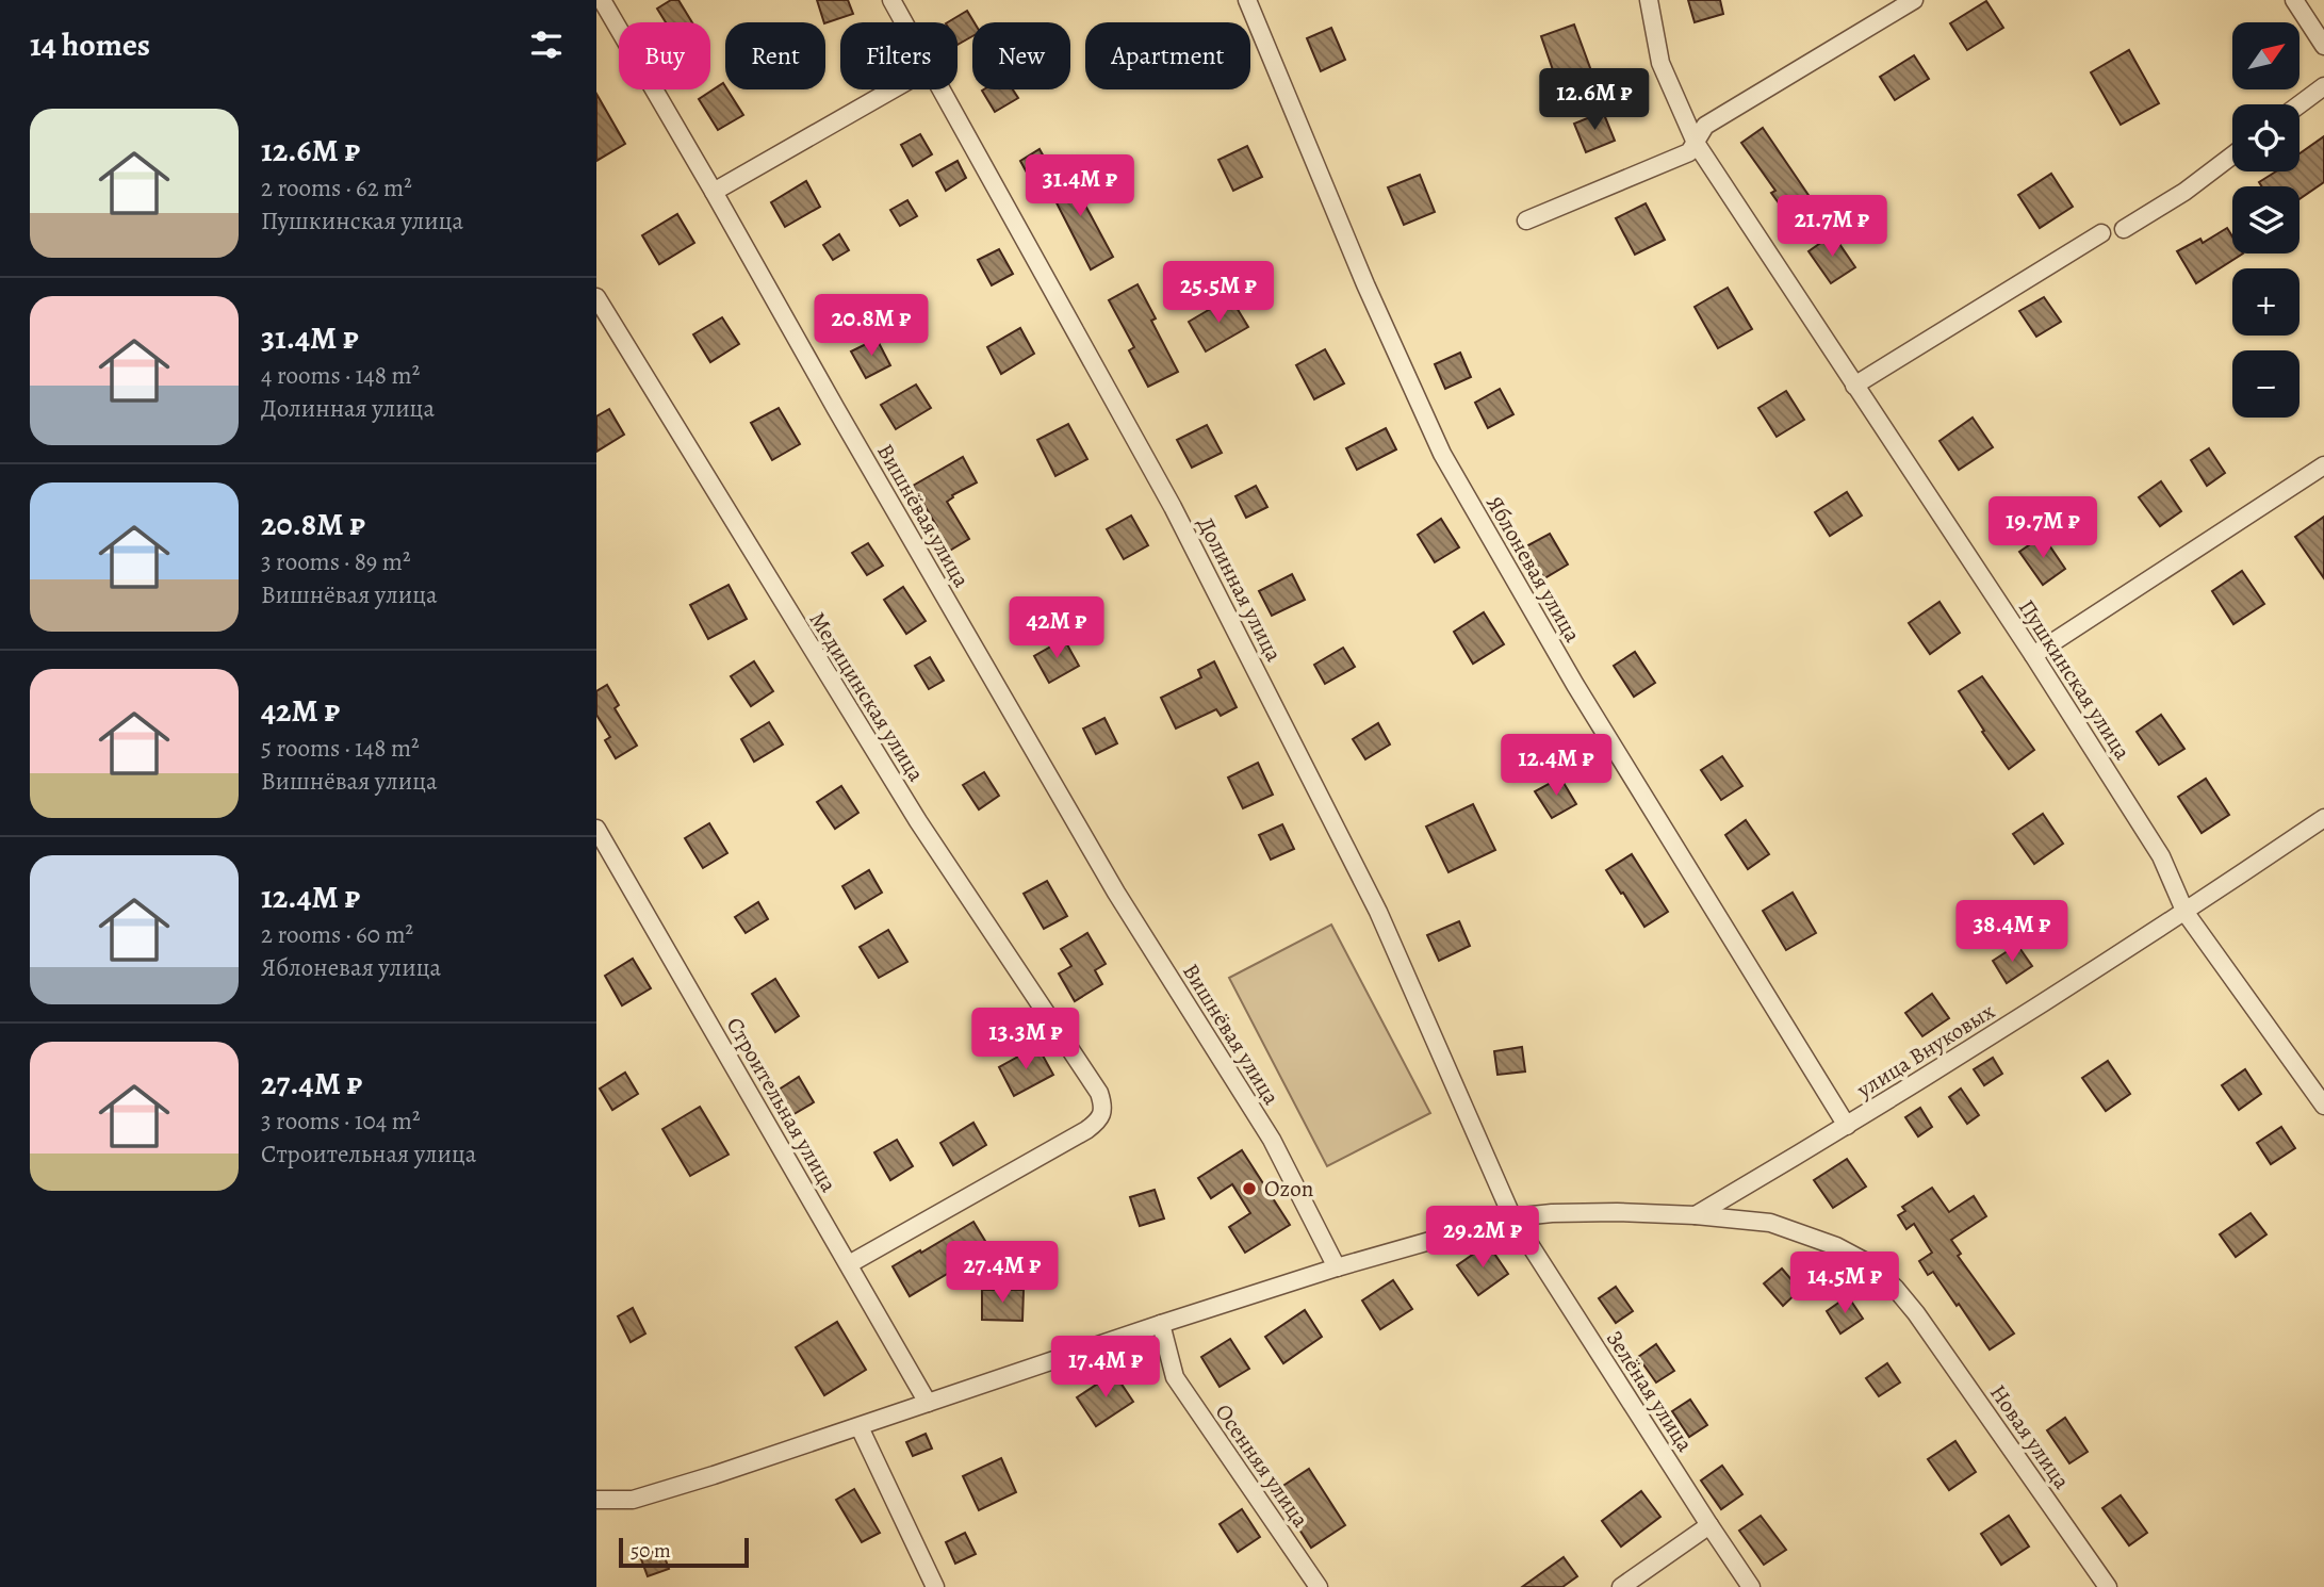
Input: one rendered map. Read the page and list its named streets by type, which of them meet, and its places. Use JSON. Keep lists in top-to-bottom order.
{
  "streets": {
    "street": [
      "Вишнёвая улица",
      "Яблоневая улица",
      "Долинная улица",
      "Пушкинская улица",
      "Медицинская улица",
      "улица Внуковых",
      "Строительная улица",
      "Зелёная улица",
      "Новая улица",
      "Осенняя улица"
    ]
  },
  "crossings": [
    ["Вишнёвая улица", "Новая улица"],
    ["Яблоневая улица", "улица Внуковых"],
    ["Долинная улица", "Зелёная улица"],
    ["Долинная улица", "Новая улица"],
    ["Пушкинская улица", "улица Внуковых"],
    ["Медицинская улица", "Строительная улица"],
    ["улица Внуковых", "Новая улица"],
    ["Строительная улица", "Новая улица"],
    ["Зелёная улица", "Новая улица"],
    ["Новая улица", "Осенняя улица"]
  ],
  "places": ["Ozon"],
  "scale_bar": "50 m",
  "north": "top right",
  "page": {
    "heading": "14 homes",
    "map_buttons": ["+", "−"],
    "chip": [
      "Buy",
      "Rent",
      "Filters",
      "New",
      "Apartment"
    ],
    "price": [
      "12.6M ₽",
      "31.4M ₽",
      "21.7M ₽",
      "25.5M ₽",
      "20.8M ₽",
      "19.7M ₽",
      "42M ₽",
      "12.4M ₽",
      "38.4M ₽",
      "13.3M ₽",
      "29.2M ₽",
      "27.4M ₽",
      "14.5M ₽",
      "17.4M ₽"
    ],
    "list": [
      {
        "name": "12.6M ₽",
        "note": "2 rooms · 62 m² · Пушкинская улица"
      },
      {
        "name": "31.4M ₽",
        "note": "4 rooms · 148 m² · Долинная улица"
      },
      {
        "name": "20.8M ₽",
        "note": "3 rooms · 89 m² · Вишнёвая улица"
      },
      {
        "name": "42M ₽",
        "note": "5 rooms · 148 m² · Вишнёвая улица"
      },
      {
        "name": "12.4M ₽",
        "note": "2 rooms · 60 m² · Яблоневая улица"
      },
      {
        "name": "27.4M ₽",
        "note": "3 rooms · 104 m² · Строительная улица"
      }
    ],
    "scale": "50 m"
  }
}
